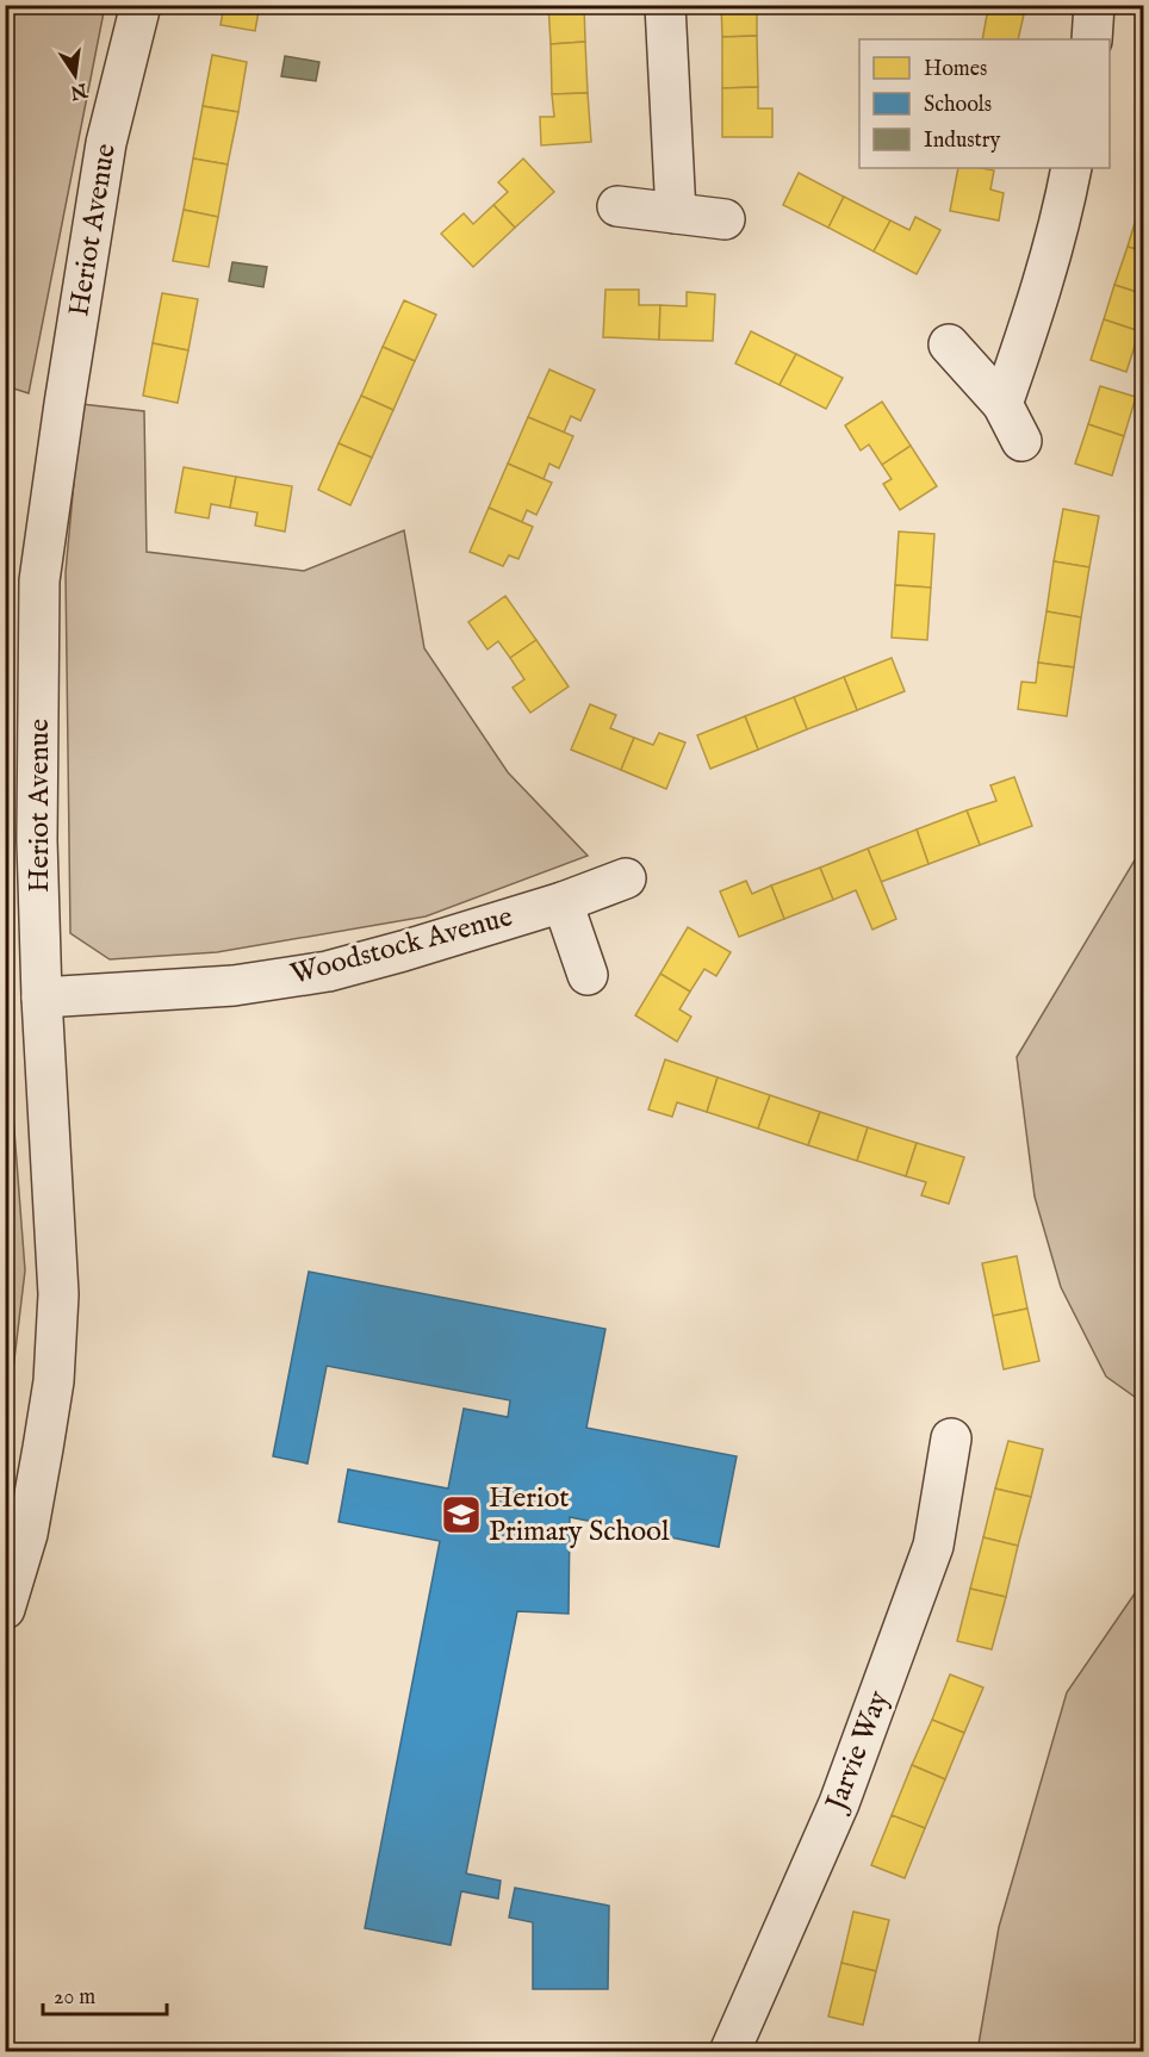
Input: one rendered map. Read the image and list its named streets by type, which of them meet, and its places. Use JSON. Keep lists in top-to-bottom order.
{
  "streets": {
    "street": ["Heriot Avenue", "Woodstock Avenue", "Jarvie Way"]
  },
  "crossings": [
    ["Heriot Avenue", "Woodstock Avenue"]
  ],
  "places": {
    "school or university": ["Heriot Primary School"]
  },
  "legend": ["Homes", "Schools", "Industry"],
  "scale_bar": "20 m",
  "north": "bottom"
}
